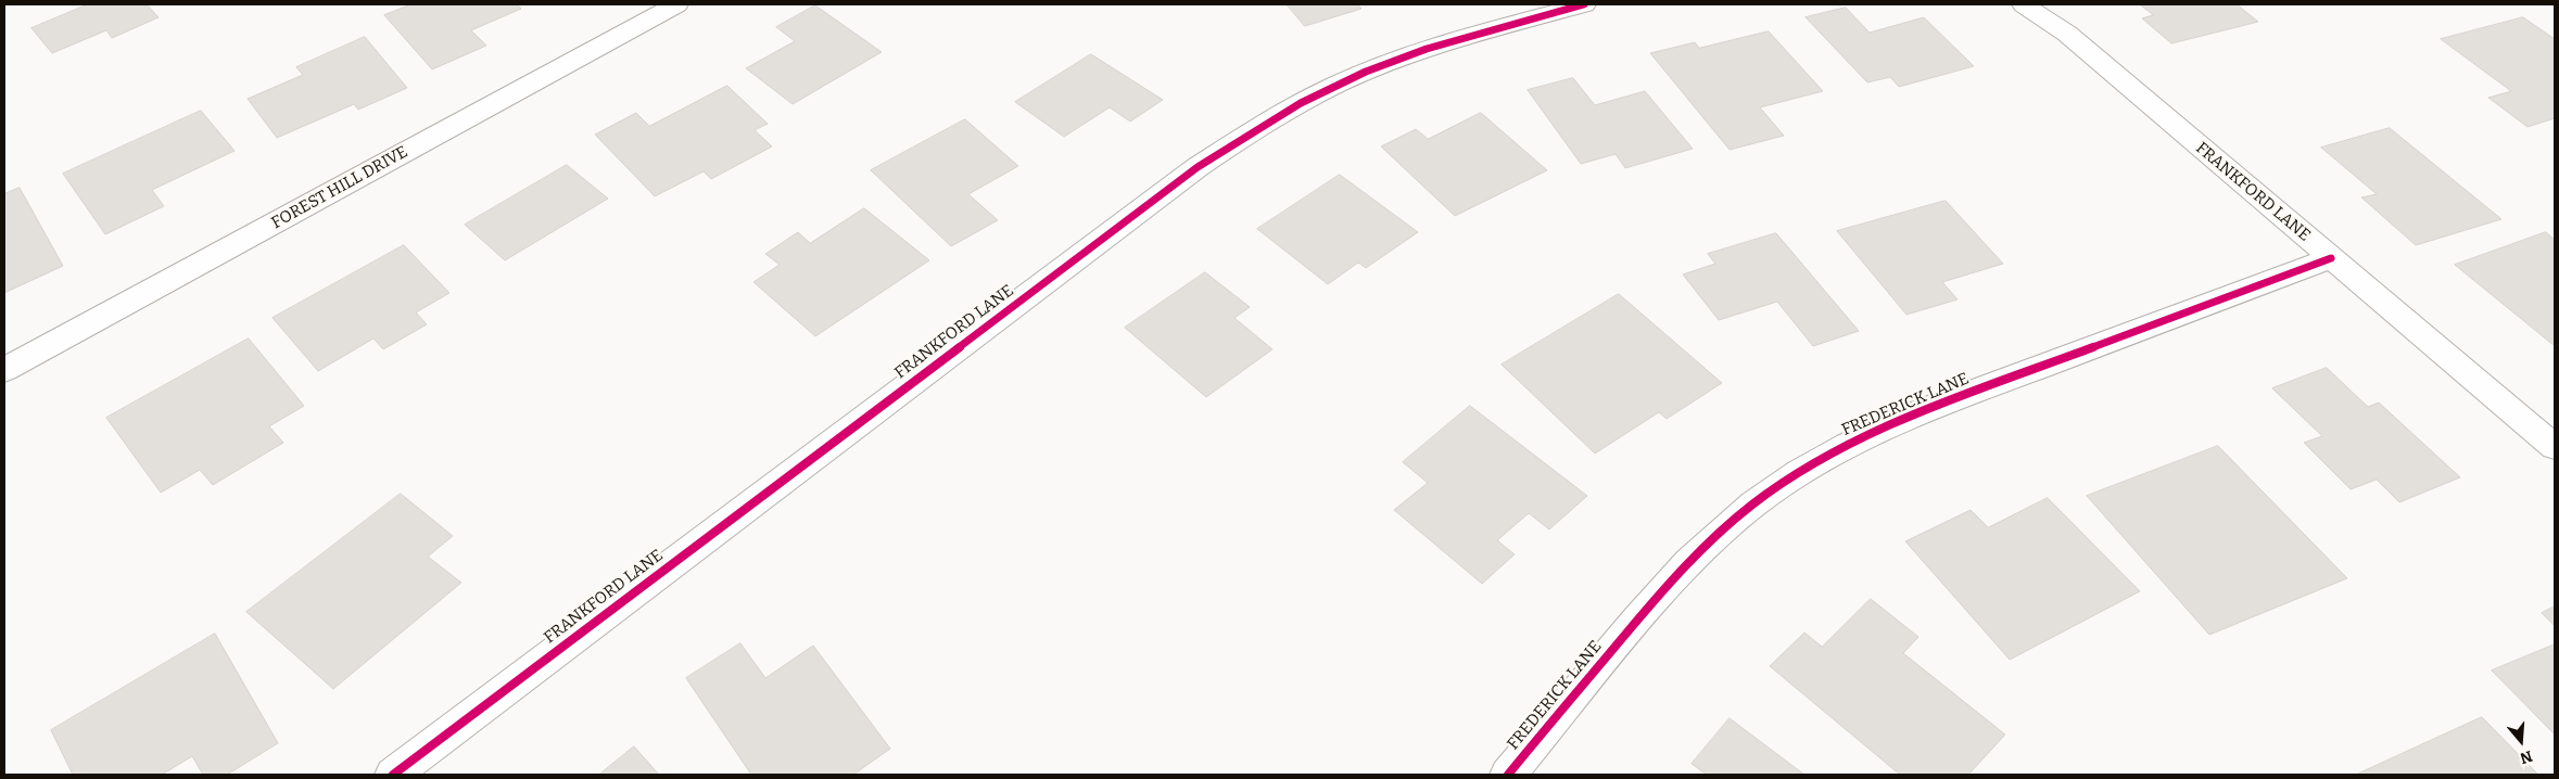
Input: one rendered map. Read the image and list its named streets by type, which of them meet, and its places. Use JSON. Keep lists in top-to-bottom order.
{
  "streets": {
    "street": ["FOREST HILL DRIVE", "FRANKFORD LANE", "FREDERICK LANE"]
  },
  "crossings": [
    ["FRANKFORD LANE", "FREDERICK LANE"]
  ],
  "north": "bottom"
}
